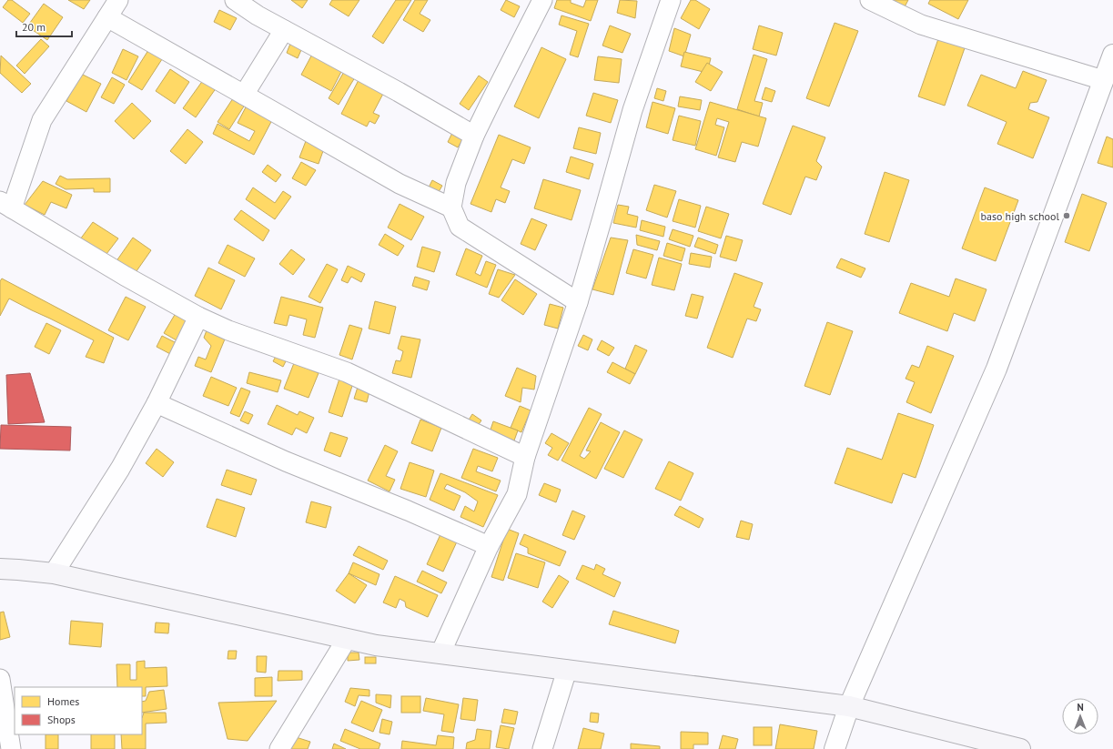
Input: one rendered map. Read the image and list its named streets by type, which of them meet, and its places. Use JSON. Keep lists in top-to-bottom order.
{
  "places": ["baso high school"],
  "legend": ["Homes", "Shops"],
  "scale_bar": "20 m",
  "north": "top"
}
